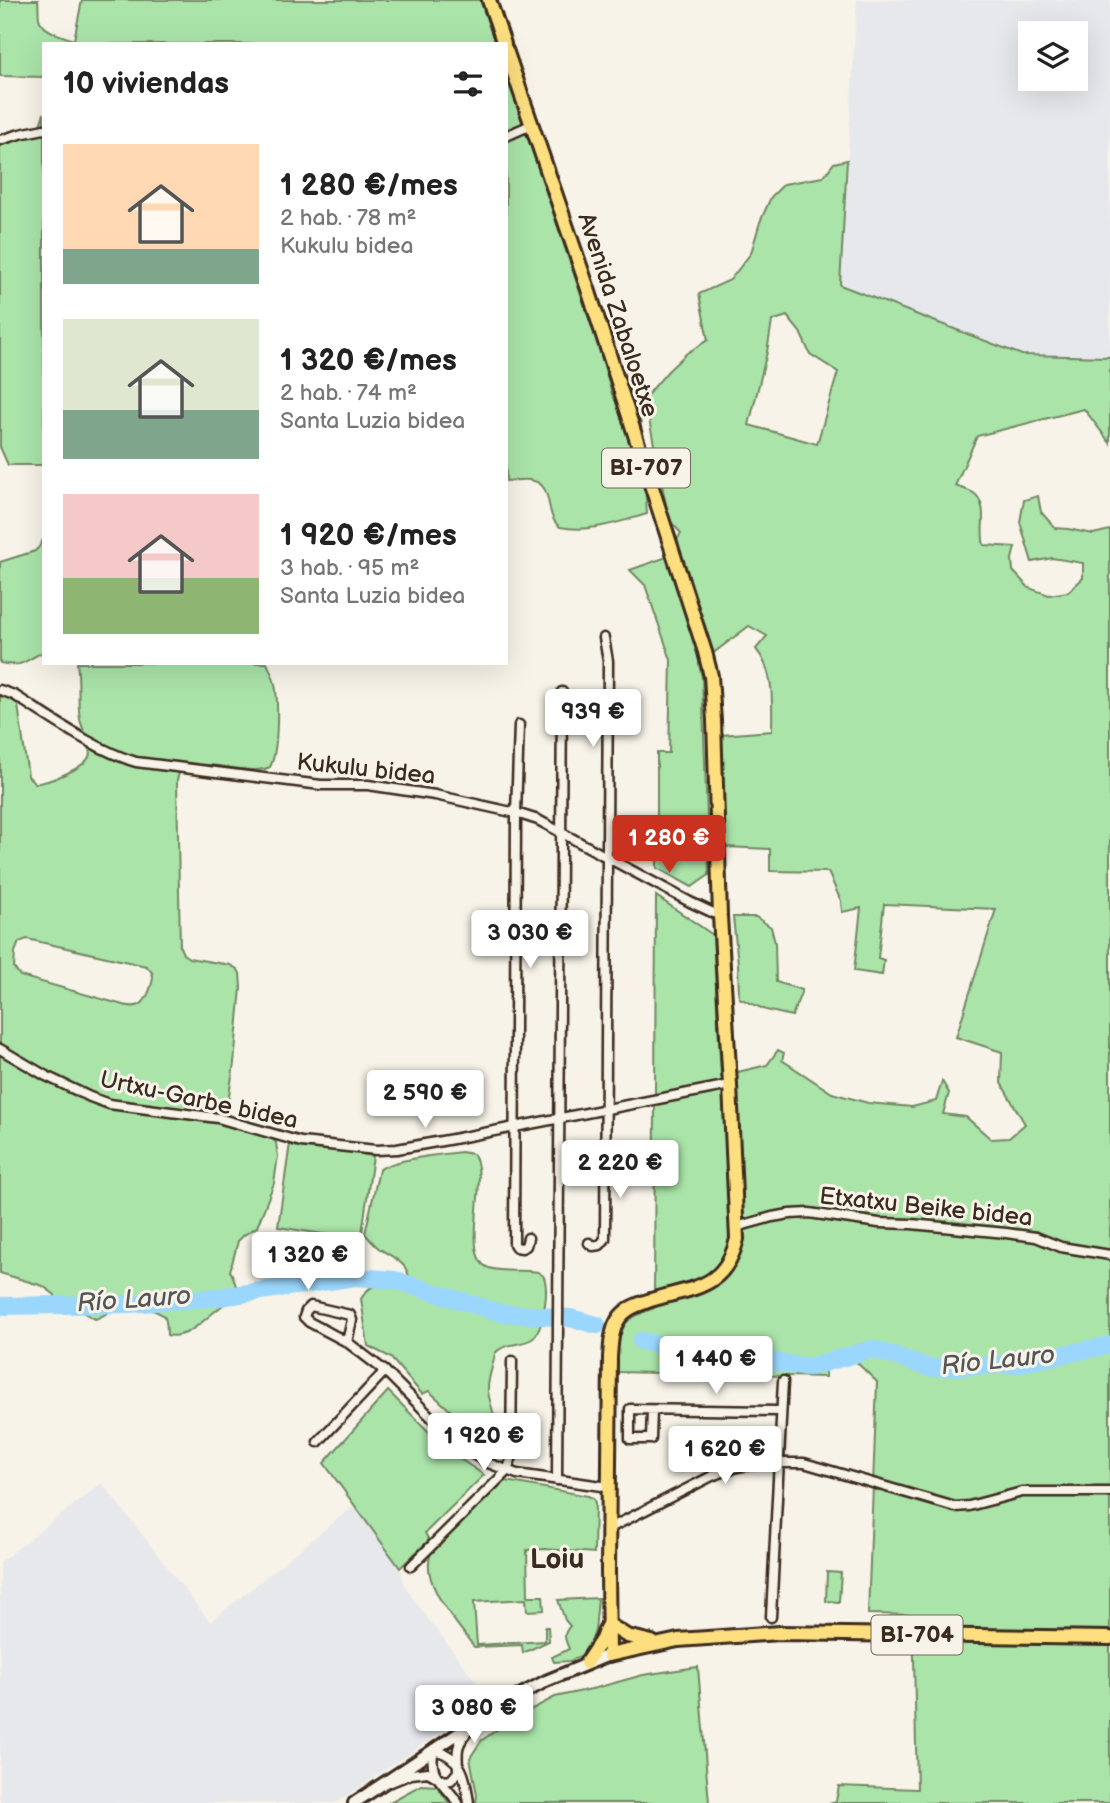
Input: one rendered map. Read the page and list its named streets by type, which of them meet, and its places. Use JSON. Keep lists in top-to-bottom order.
{
  "streets": {
    "main road": ["Avenida Zabaloetxe", "BI-707", "BI-704"],
    "street": ["Kukulu bidea", "Urtxu-Garbe bidea", "Etxatxu Beike bidea"]
  },
  "crossings": [
    ["Avenida Zabaloetxe", "BI-707"],
    ["Avenida Zabaloetxe", "Kukulu bidea"],
    ["Avenida Zabaloetxe", "Urtxu-Garbe bidea"],
    ["Avenida Zabaloetxe", "Etxatxu Beike bidea"],
    ["BI-707", "BI-704"]
  ],
  "districts": ["Loiu"],
  "water": ["Río Lauro"],
  "page": {
    "heading": "10 viviendas",
    "list": [
      {
        "name": "1 280 €/mes",
        "note": "2 hab. · 78 m² · Kukulu bidea"
      },
      {
        "name": "1 320 €/mes",
        "note": "2 hab. · 74 m² · Santa Luzia bidea"
      },
      {
        "name": "1 920 €/mes",
        "note": "3 hab. · 95 m² · Santa Luzia bidea"
      }
    ],
    "price": [
      "939 €",
      "1 280 €",
      "3 030 €",
      "2 590 €",
      "2 220 €",
      "1 320 €",
      "1 440 €",
      "1 920 €",
      "1 620 €",
      "3 080 €"
    ]
  }
}
